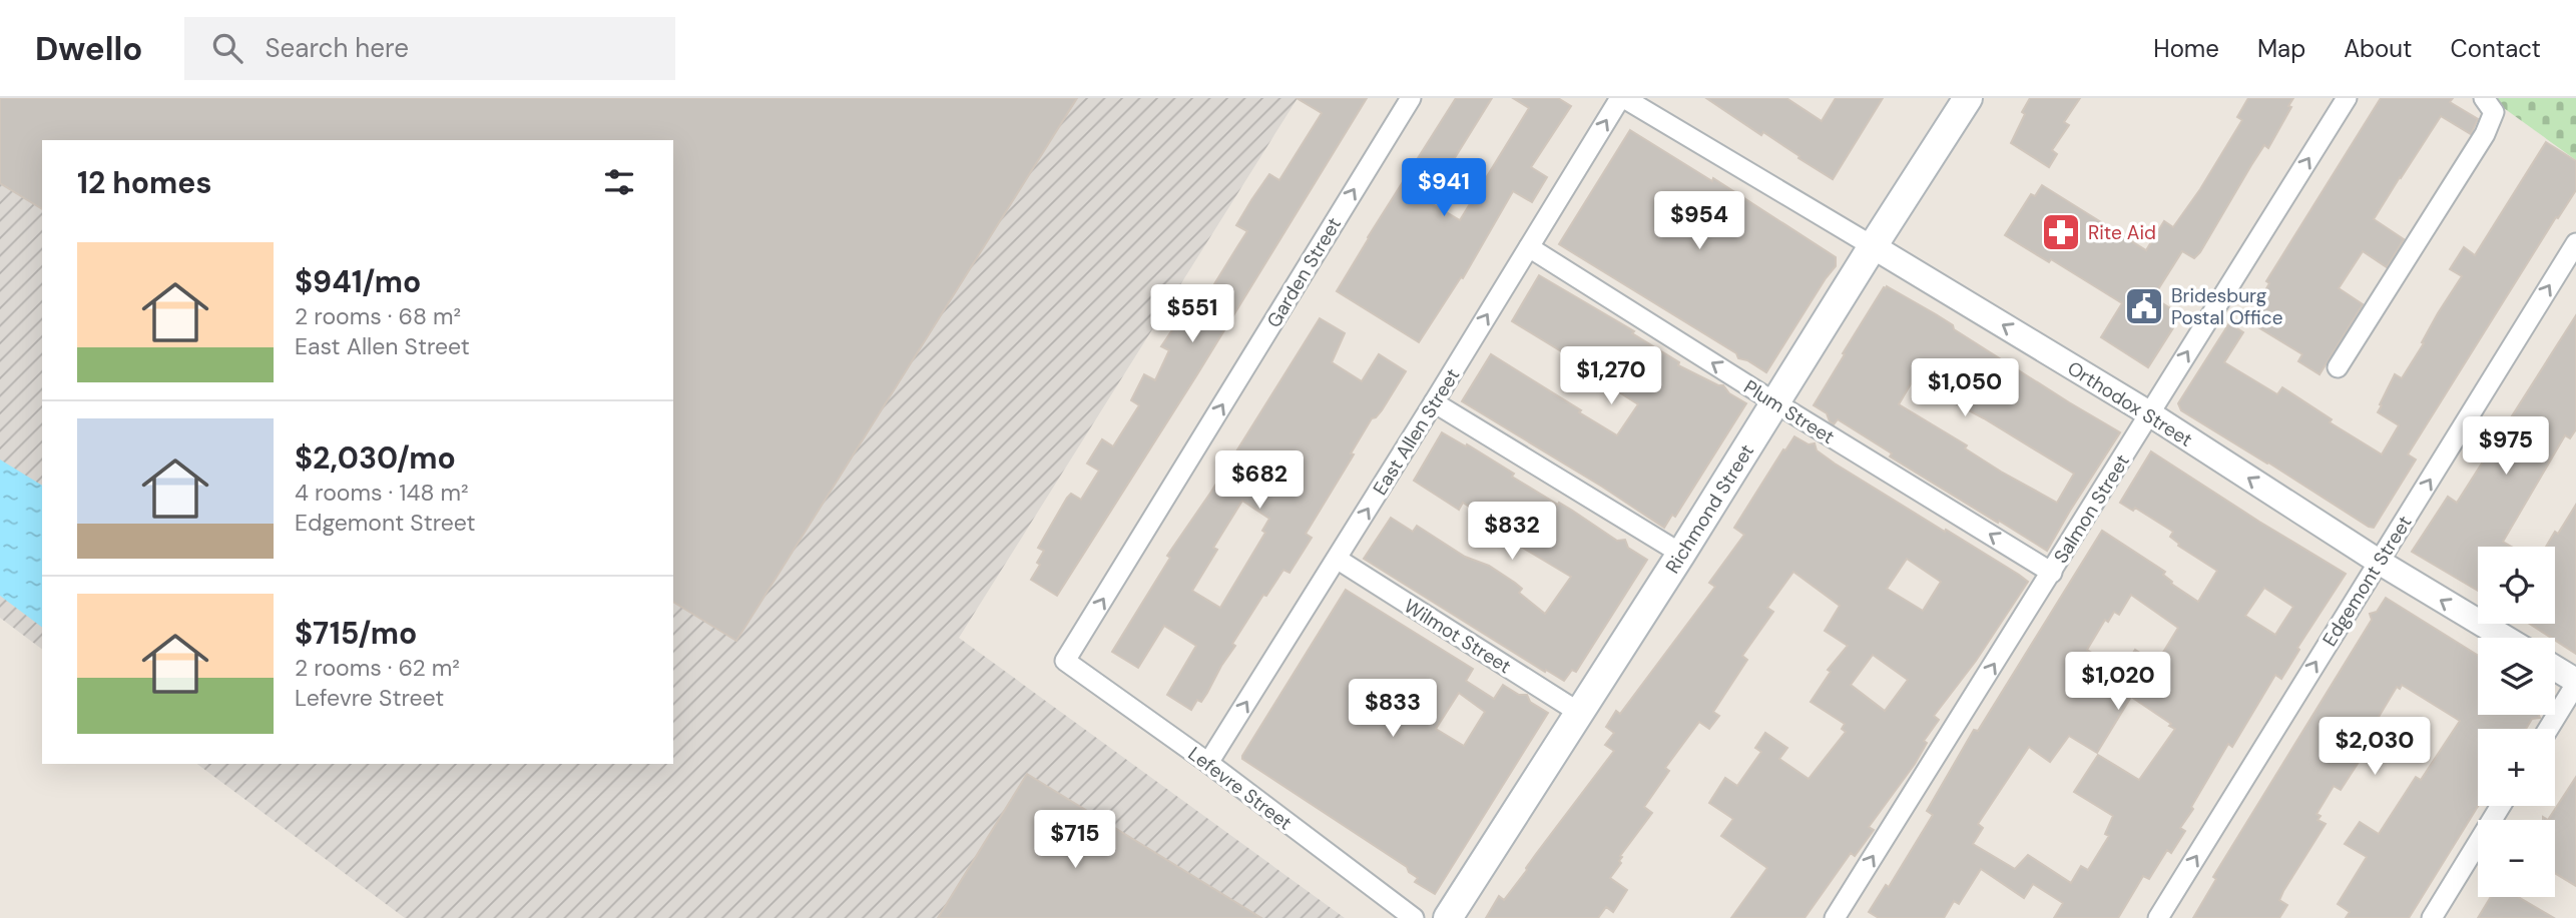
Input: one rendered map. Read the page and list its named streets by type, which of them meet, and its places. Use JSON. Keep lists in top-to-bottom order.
{
  "streets": {
    "main road": ["Richmond Street"],
    "street": [
      "Garden Street",
      "Orthodox Street",
      "Plum Street",
      "East Allen Street",
      "Salmon Street",
      "Edgemont Street",
      "Wilmot Street",
      "Lefevre Street"
    ]
  },
  "crossings": [
    ["Garden Street", "Lefevre Street"],
    ["Orthodox Street", "East Allen Street"],
    ["Orthodox Street", "Richmond Street"],
    ["Orthodox Street", "Salmon Street"],
    ["Orthodox Street", "Edgemont Street"],
    ["Plum Street", "East Allen Street"],
    ["Plum Street", "Richmond Street"],
    ["Plum Street", "Salmon Street"],
    ["East Allen Street", "Wilmot Street"],
    ["East Allen Street", "Lefevre Street"],
    ["Richmond Street", "Wilmot Street"]
  ],
  "one_way": [
    "Garden Street",
    "Orthodox Street",
    "Plum Street",
    "East Allen Street",
    "Salmon Street",
    "Edgemont Street"
  ],
  "places": {
    "pharmacy": ["Rite Aid"],
    "public building": ["Bridesburg Postal Office"]
  },
  "page": {
    "header": "Dwello",
    "search": "Search here",
    "nav": [
      "Home",
      "Map",
      "About",
      "Contact"
    ],
    "heading": "12 homes",
    "price": [
      "$941",
      "$954",
      "$551",
      "$1,270",
      "$1,050",
      "$975",
      "$682",
      "$832",
      "$1,020",
      "$833",
      "$2,030",
      "$715"
    ],
    "list": [
      {
        "name": "$941/mo",
        "note": "2 rooms · 68 m² · East Allen Street"
      },
      {
        "name": "$2,030/mo",
        "note": "4 rooms · 148 m² · Edgemont Street"
      },
      {
        "name": "$715/mo",
        "note": "2 rooms · 62 m² · Lefevre Street"
      }
    ],
    "map_buttons": ["+", "−"]
  }
}
